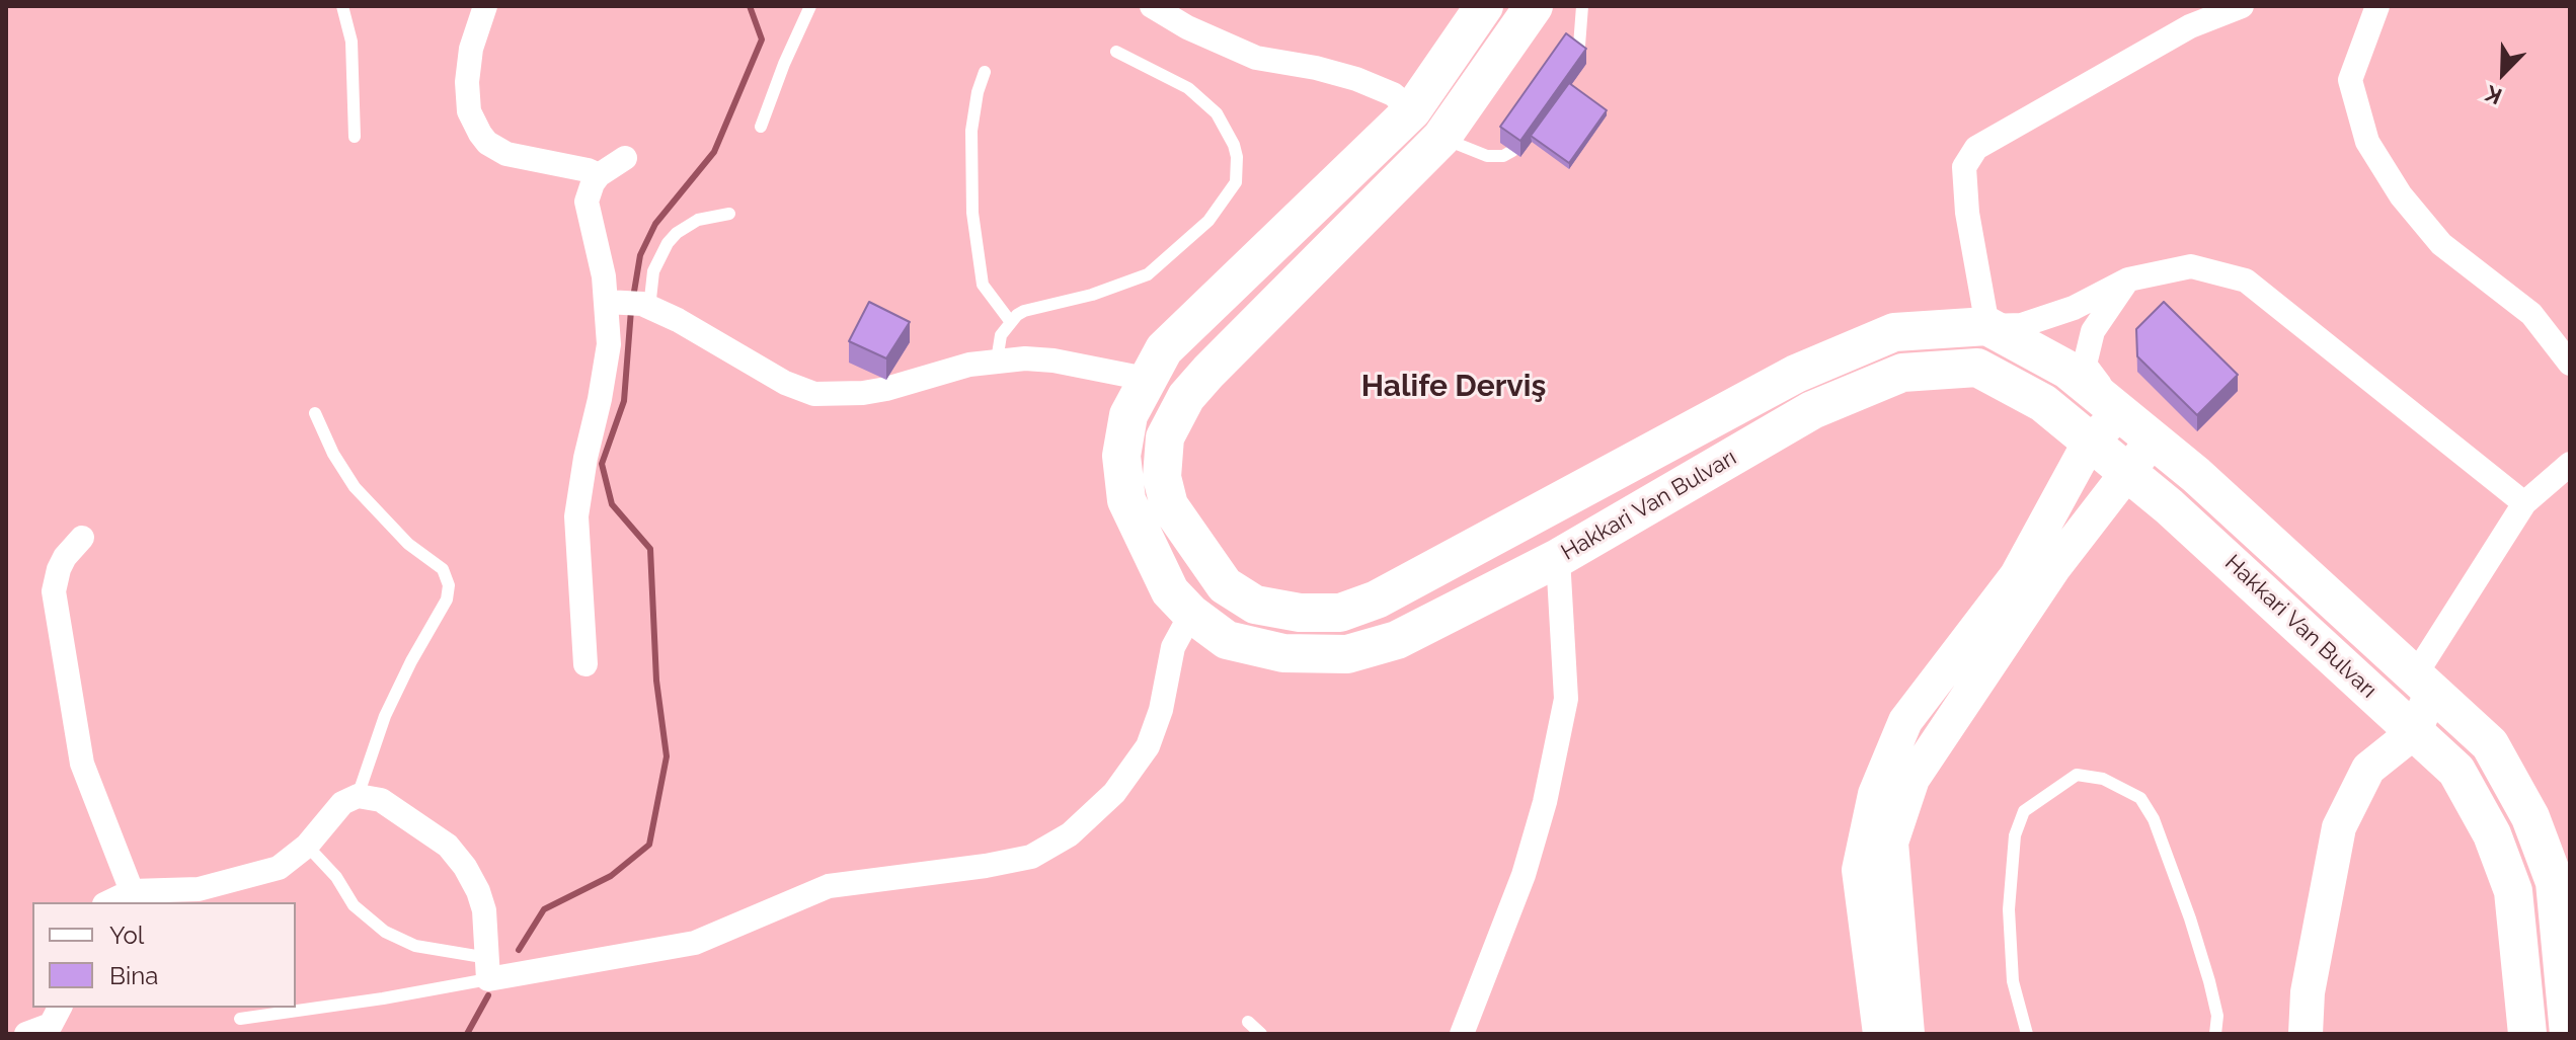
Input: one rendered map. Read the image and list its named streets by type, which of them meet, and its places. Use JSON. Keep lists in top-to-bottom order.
{
  "streets": {
    "main road": ["Hakkari Van Bulvarı"]
  },
  "districts": ["Halife Derviş"],
  "legend": ["Yol", "Bina"],
  "north": "bottom left"
}
